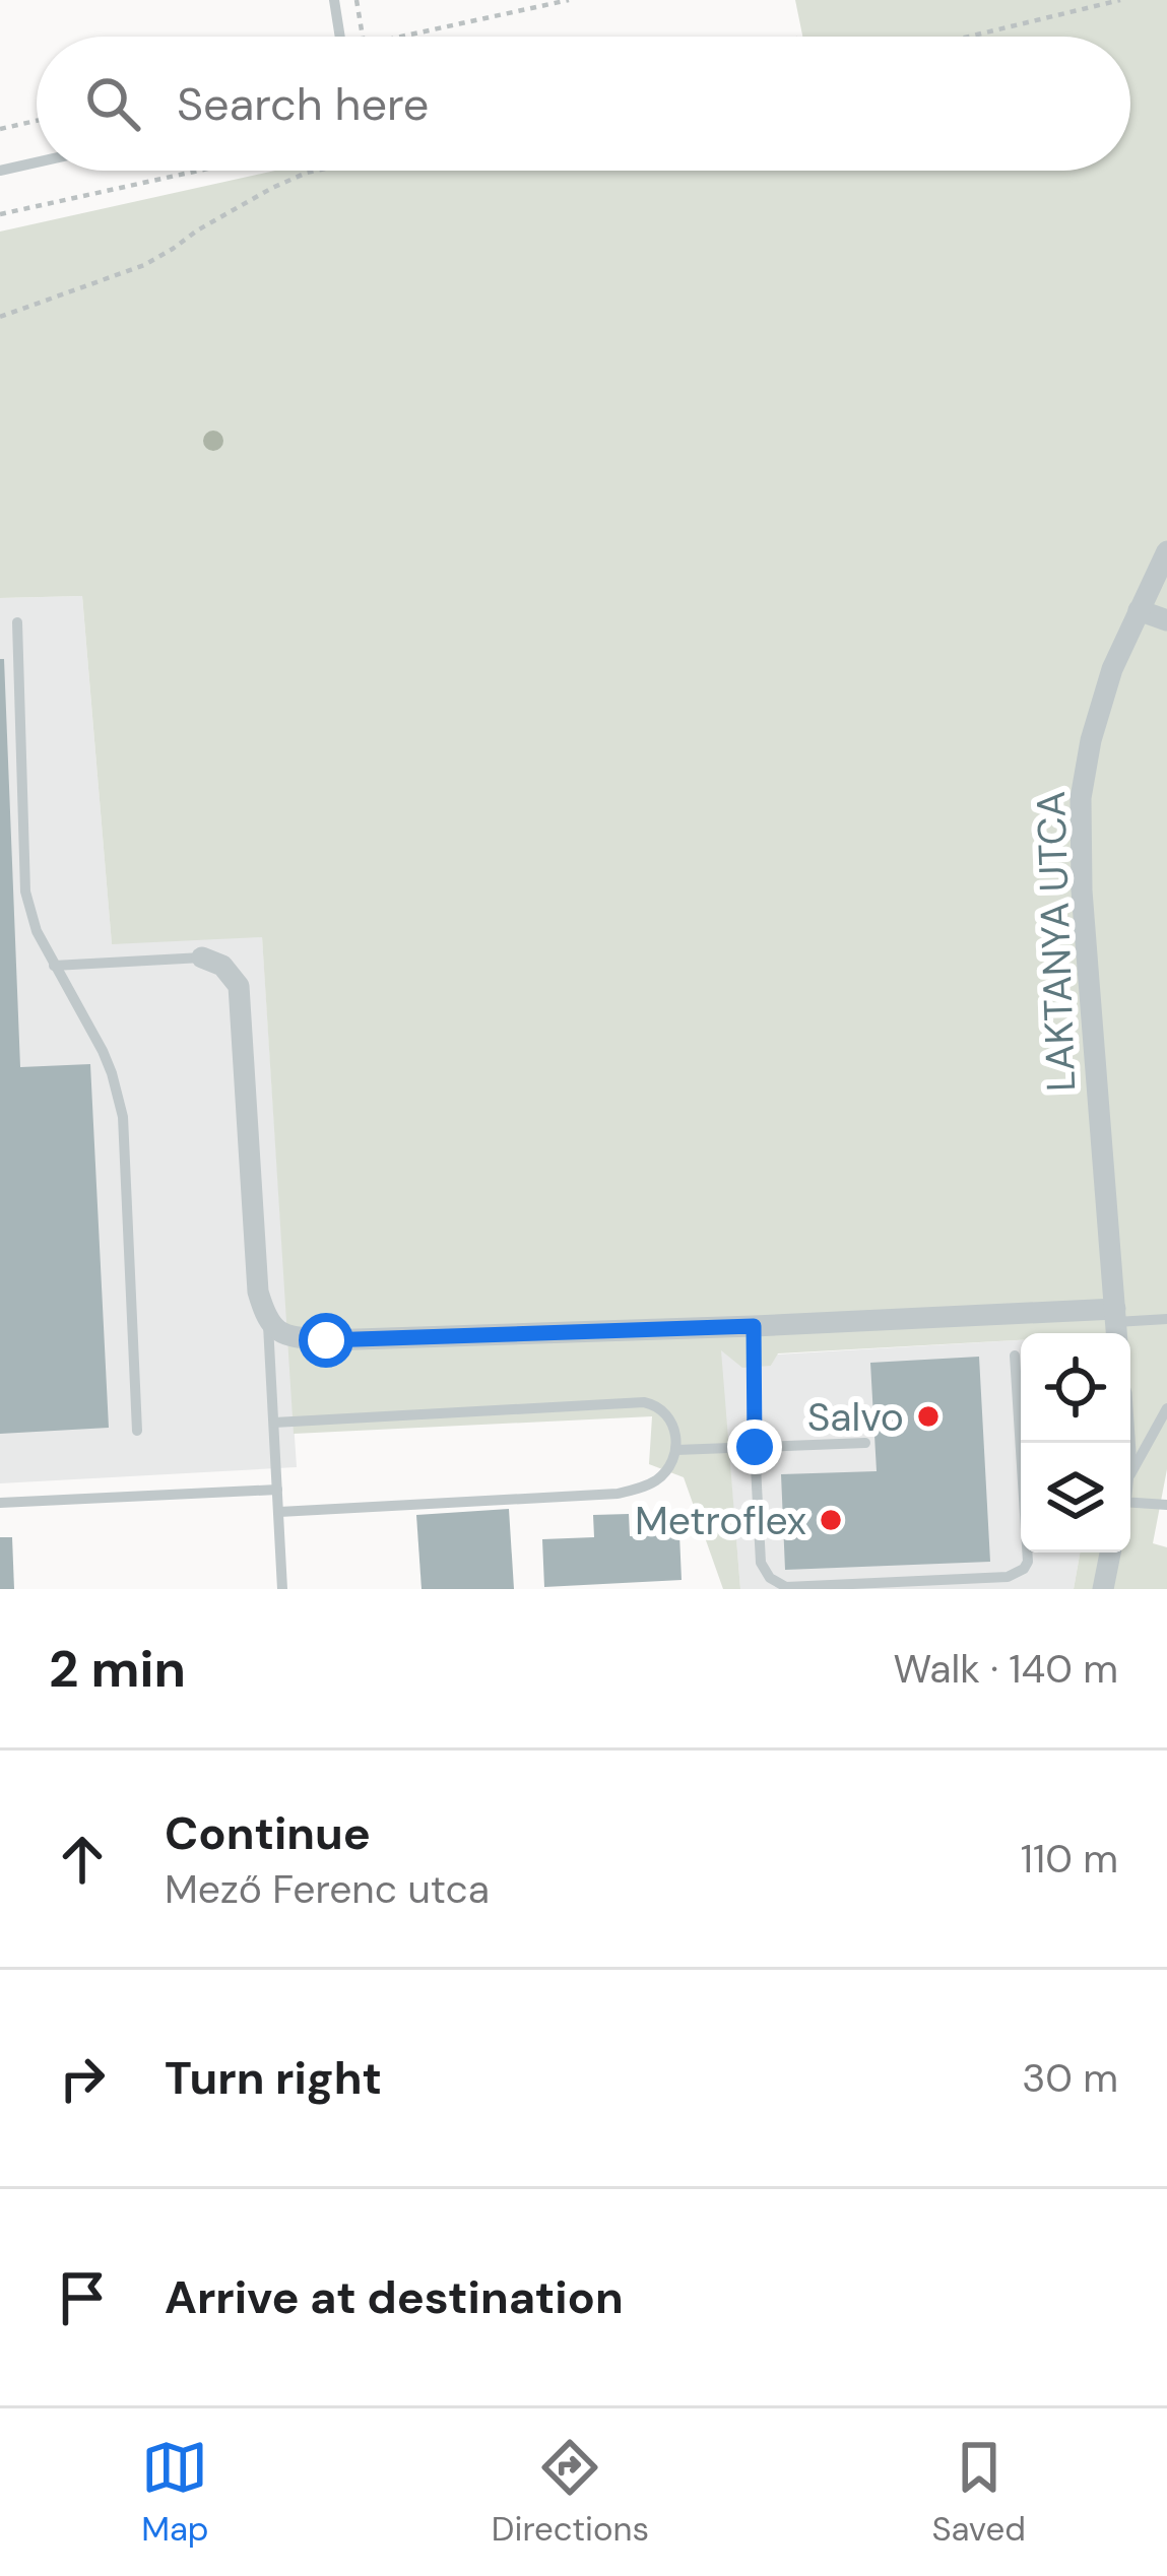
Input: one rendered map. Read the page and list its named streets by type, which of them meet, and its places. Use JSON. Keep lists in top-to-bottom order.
{
  "streets": {
    "street": ["LAKTANYA UTCA"]
  },
  "places": ["Salvo", "Metroflex"],
  "page": {
    "search": "Search here",
    "heading": ["2 min", "Walk · 140 m"],
    "list": [
      ["Continue", "Mező Ferenc utca", "110 m"],
      ["Turn right", "30 m"],
      "Arrive at destination"
    ],
    "nav": ["Map", "Directions", "Saved"]
  }
}
